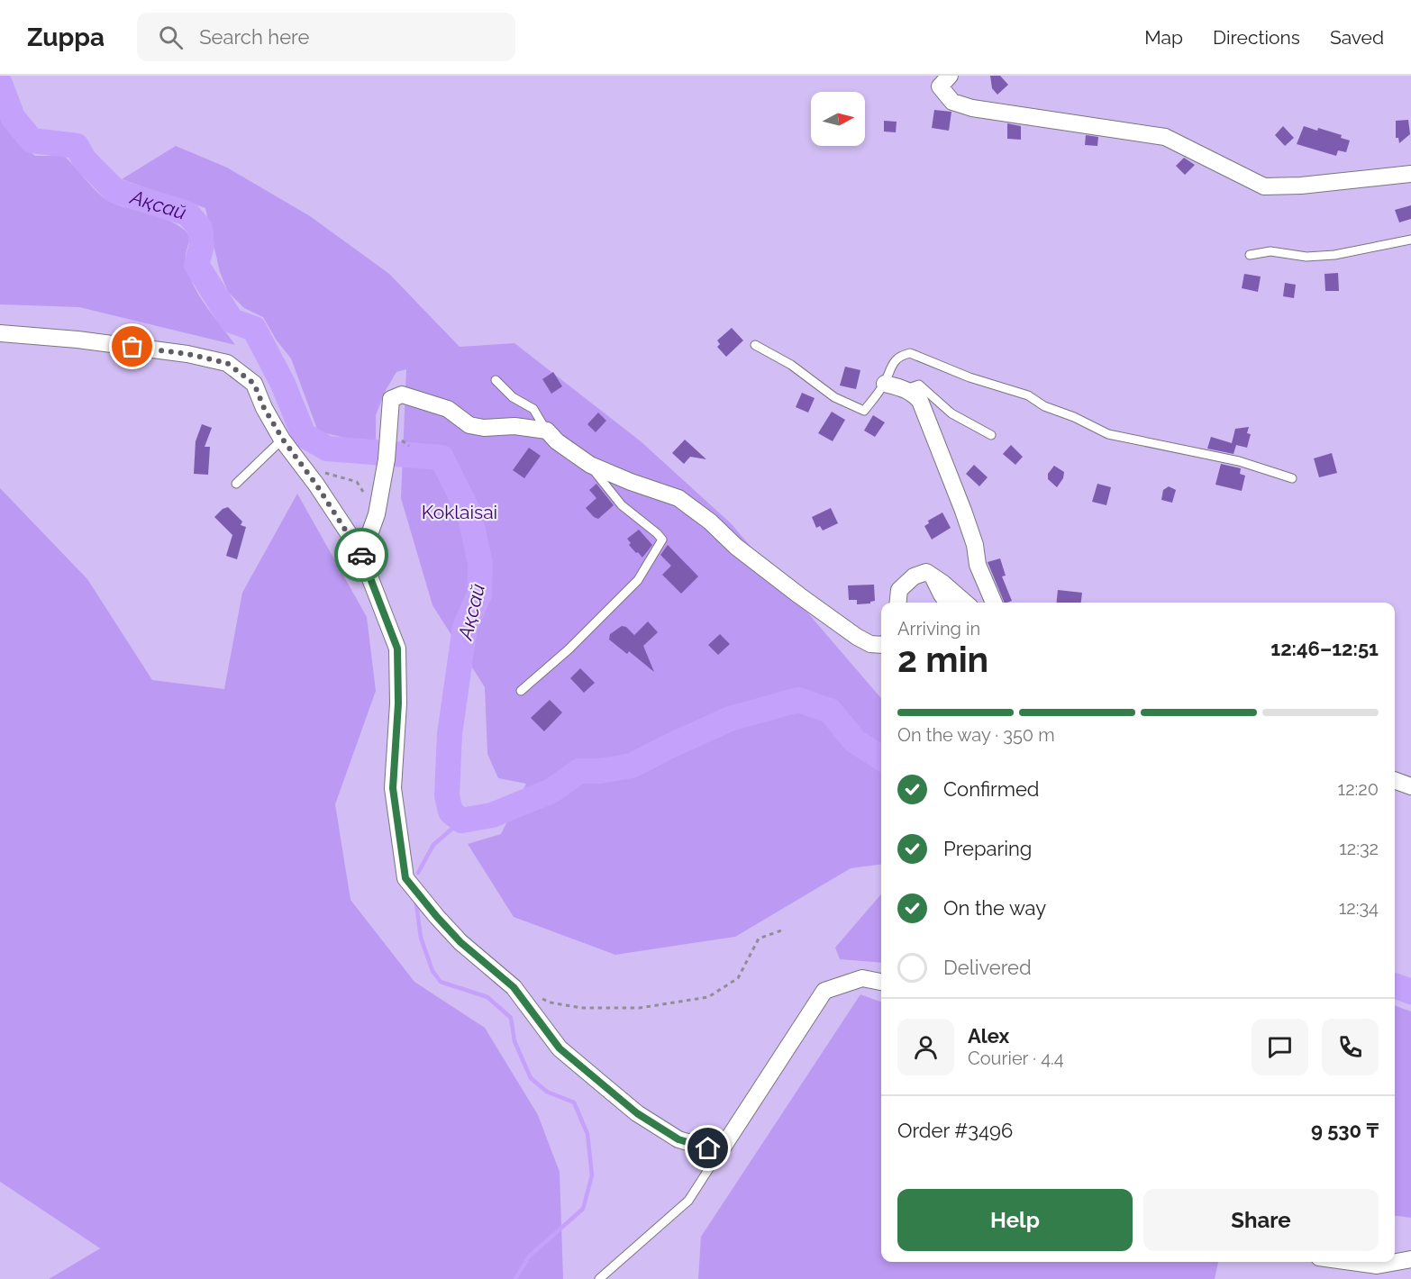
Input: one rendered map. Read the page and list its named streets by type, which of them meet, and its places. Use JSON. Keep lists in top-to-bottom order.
{
  "water": ["Ақсай"],
  "parks": ["Koklaisai"],
  "north": "right",
  "page": {
    "header": "Zuppa",
    "search": "Search here",
    "nav": ["Map", "Directions", "Saved"],
    "heading": ["2 min", "Arriving in", "12:46–12:51"],
    "panel": [
      "Alex",
      "Courier · 4.4",
      "Order #3496",
      "9 530 ₸"
    ],
    "bar": "On the way · 350 m",
    "list": [
      ["Confirmed", "12:20"],
      ["Preparing", "12:32"],
      ["On the way", "12:34"],
      "Delivered"
    ],
    "buttons": ["Help", "Share"]
  }
}
